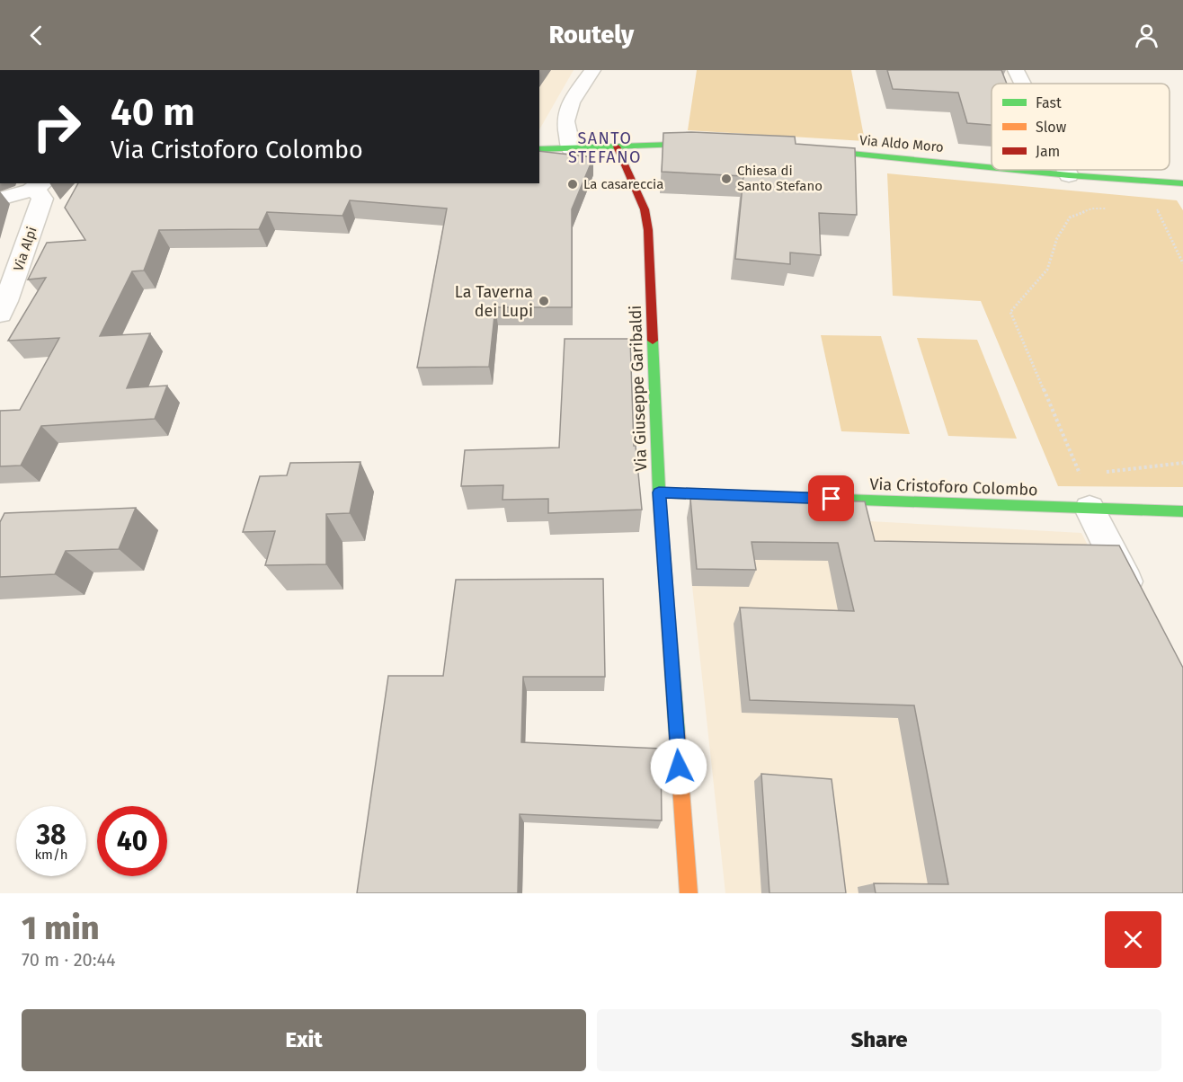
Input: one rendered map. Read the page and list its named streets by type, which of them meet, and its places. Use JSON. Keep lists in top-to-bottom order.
{
  "streets": {
    "street": [
      "Via Aldo Moro",
      "Via Alpi",
      "Via Giuseppe Garibaldi",
      "Via Cristoforo Colombo"
    ]
  },
  "crossings": [
    ["Via Giuseppe Garibaldi", "Via Cristoforo Colombo"]
  ],
  "districts": ["SANTO STEFANO"],
  "places": ["Chiesa di Santo Stefano", "La casareccia", "La Taverna dei Lupi"],
  "legend": ["Fast", "Slow", "Jam"],
  "page": {
    "header": "Routely",
    "turn": ["40 m", "Via Cristoforo Colombo"],
    "speed": "38 km/h",
    "limit": "40",
    "heading": ["1 min", "70 m · 20:44"],
    "buttons": ["Exit", "Share"]
  }
}
